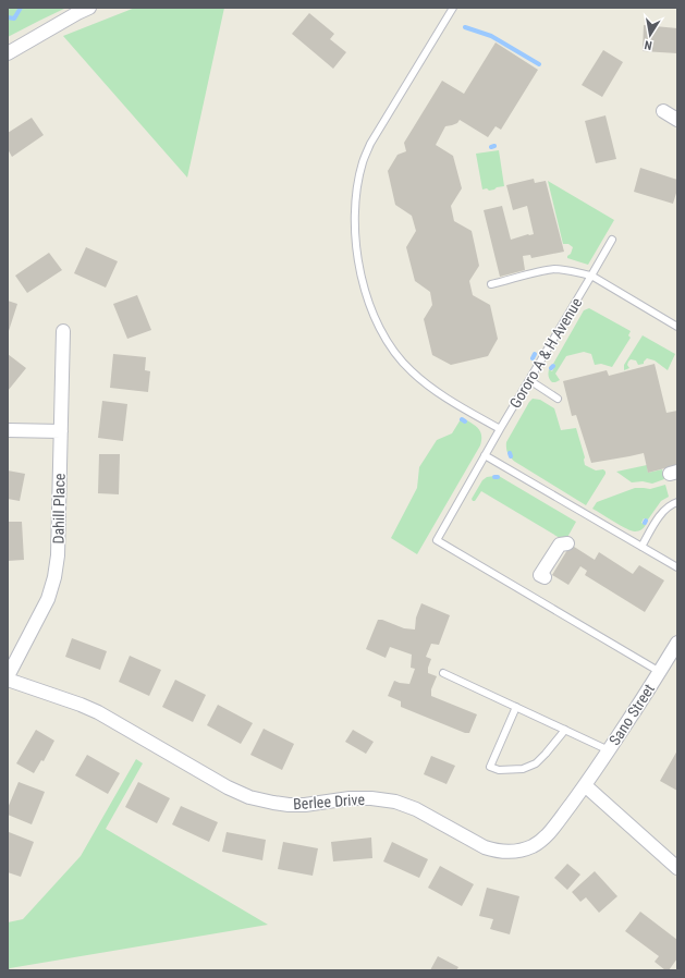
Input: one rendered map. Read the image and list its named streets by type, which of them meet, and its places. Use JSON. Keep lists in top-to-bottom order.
{
  "streets": {
    "street": ["Dahill Place", "Sano Street", "Berlee Drive"],
    "lane": ["Gororo A & H Avenue"]
  },
  "crossings": [
    ["Gororo A & H Avenue", "Sano Street"],
    ["Sano Street", "Berlee Drive"]
  ],
  "north": "bottom"
}
